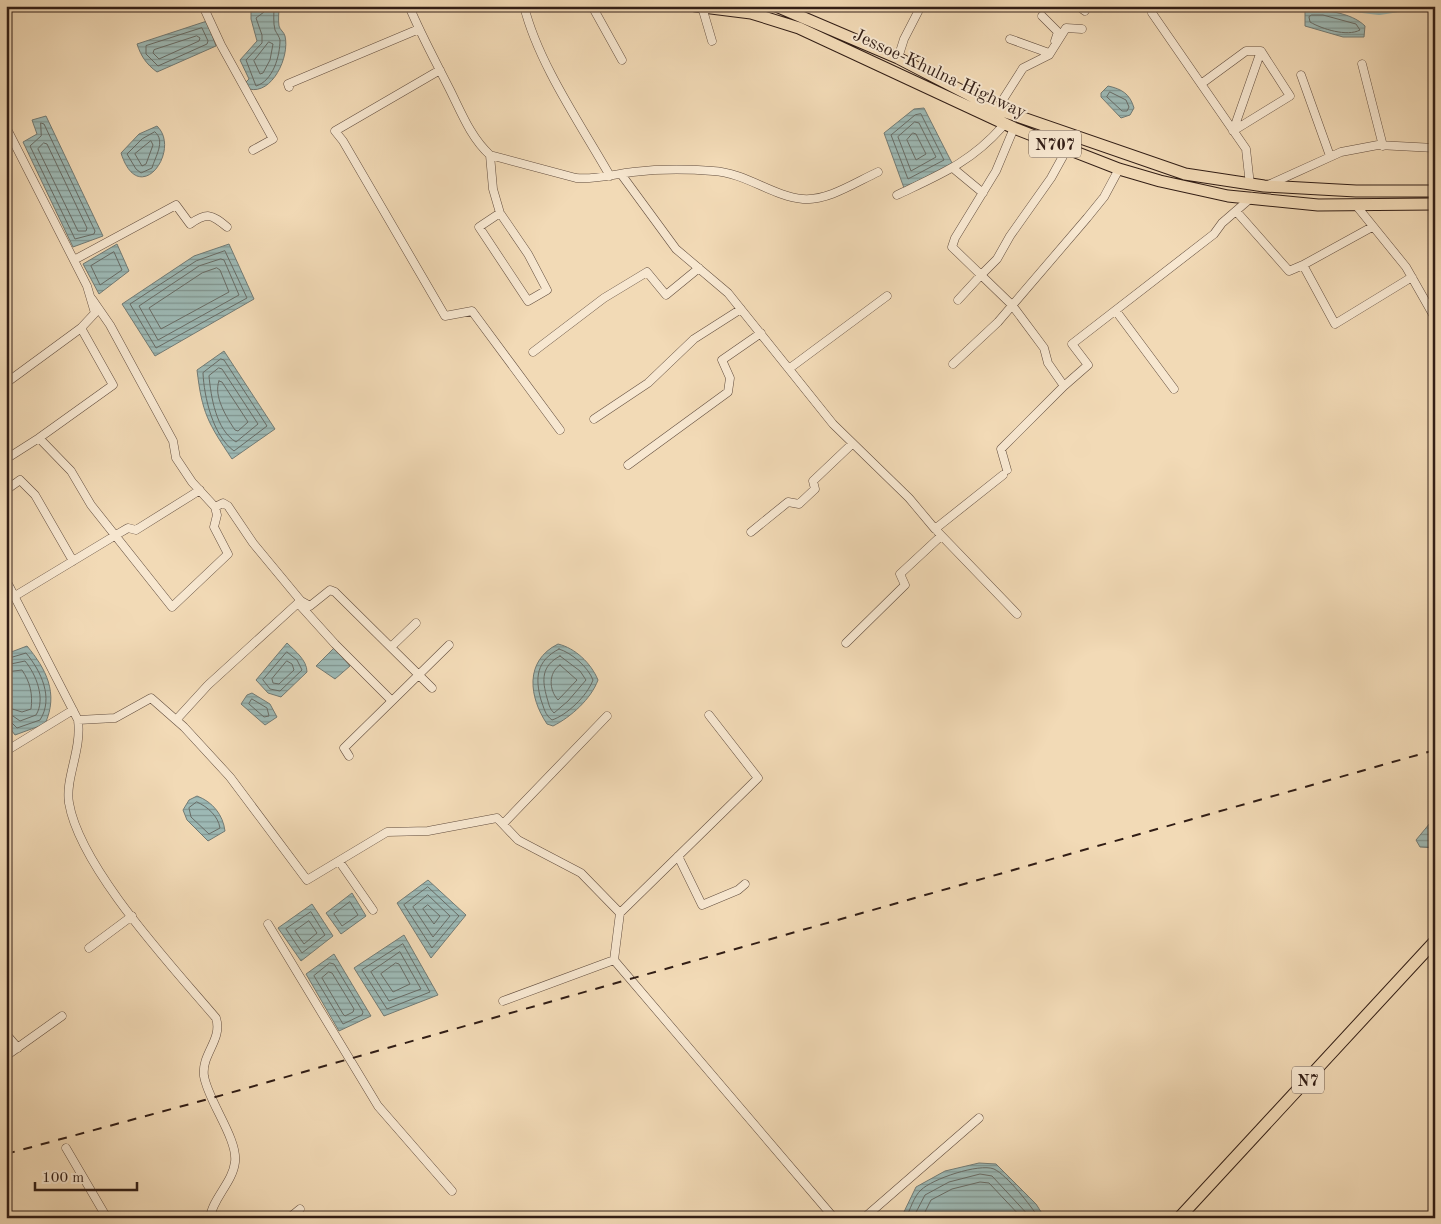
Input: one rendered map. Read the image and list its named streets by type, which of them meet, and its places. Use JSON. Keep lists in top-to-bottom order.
{
  "streets": {
    "highway": ["Jessoe-Khulna Highway", "N707", "N7"]
  },
  "scale_bar": "100 m"
}
